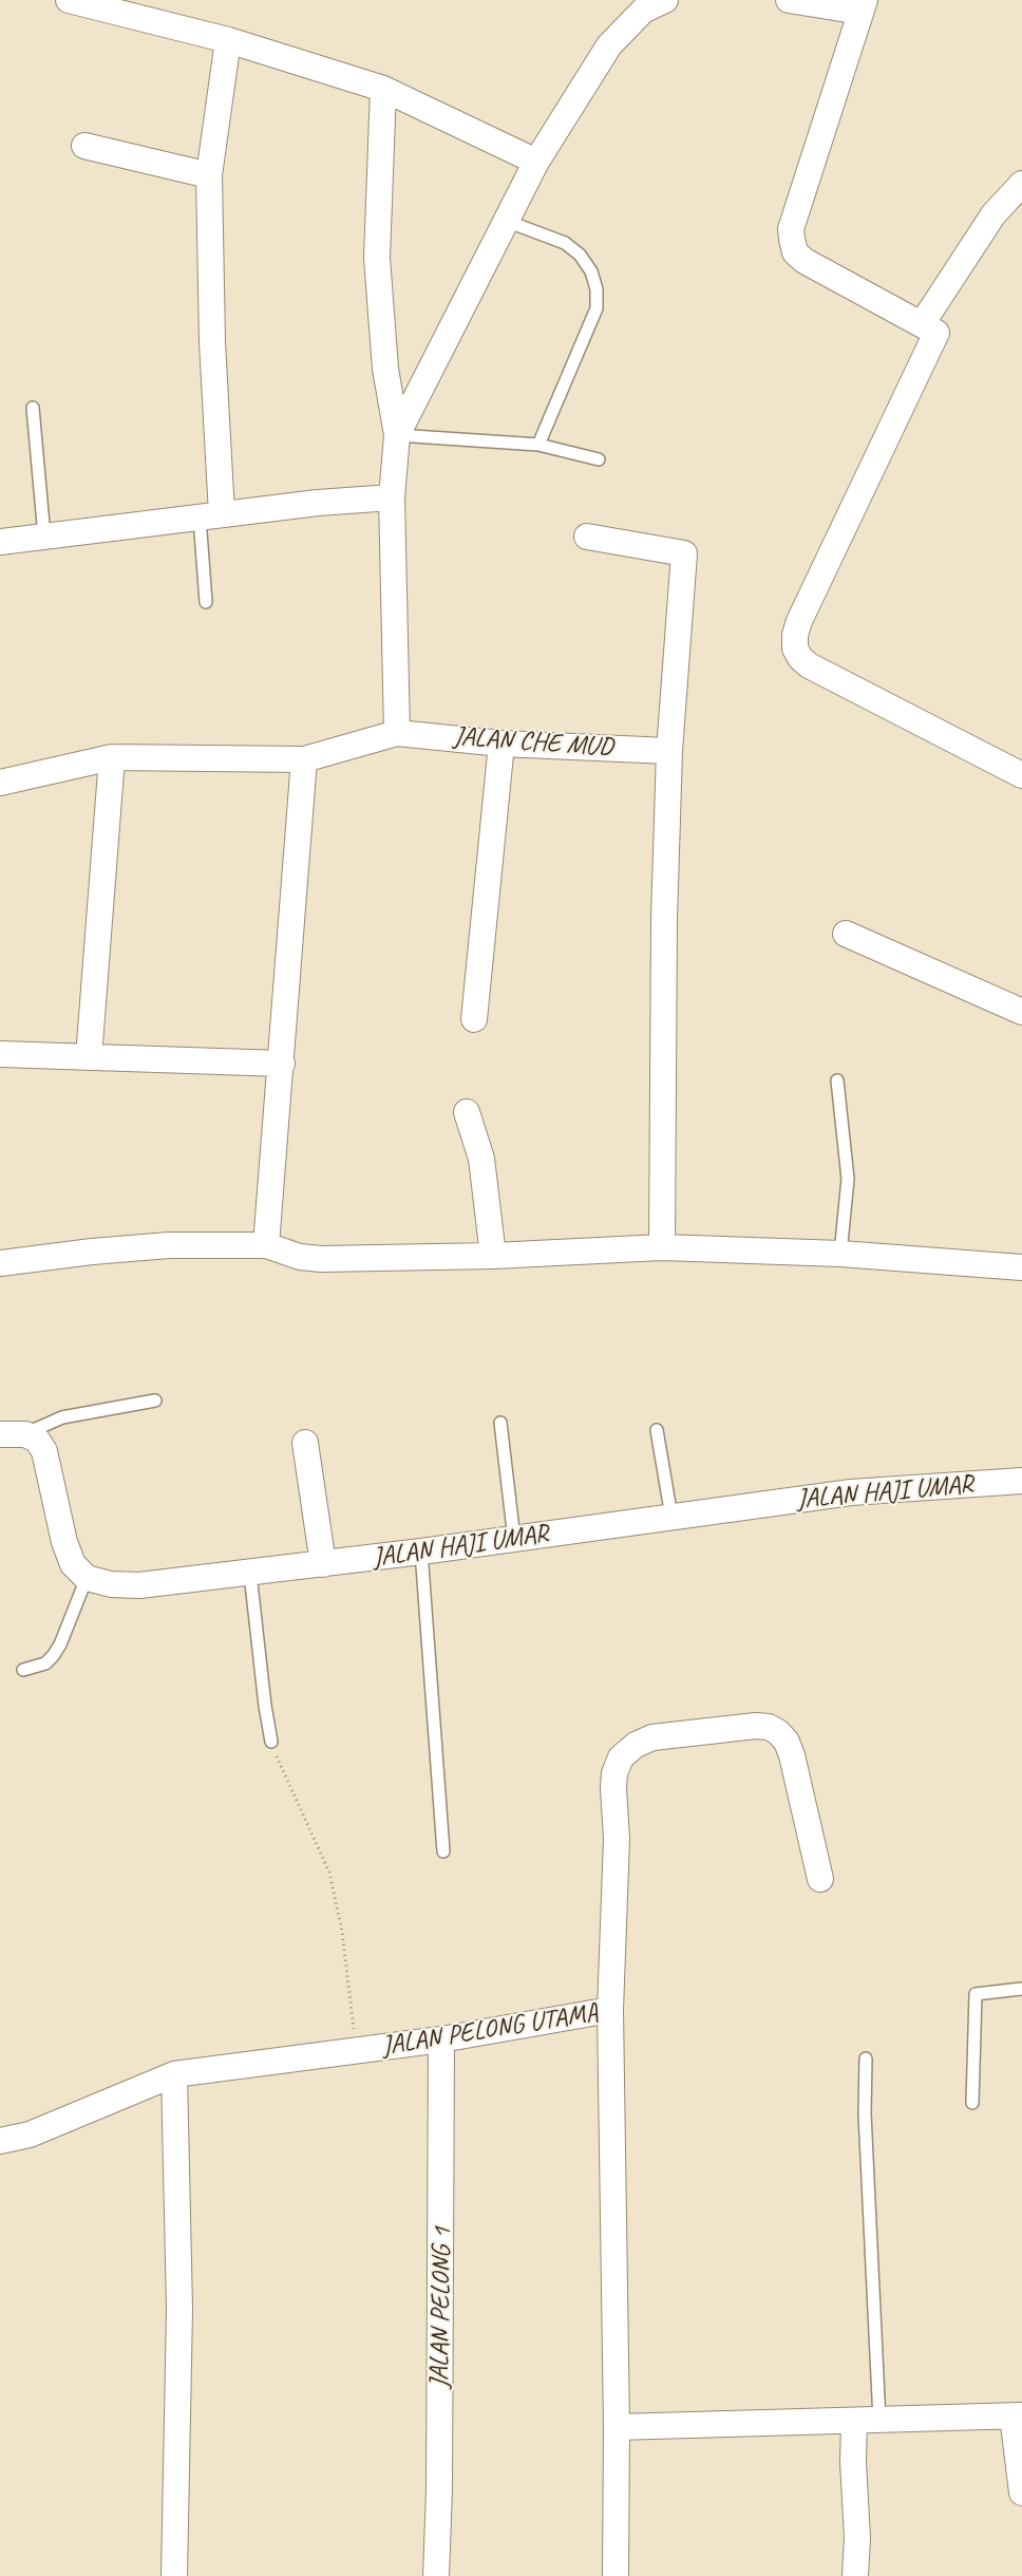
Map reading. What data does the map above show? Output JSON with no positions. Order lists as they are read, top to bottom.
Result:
{
  "streets": {
    "street": [
      "JALAN CHE MUD",
      "JALAN HAJI UMAR",
      "JALAN PELONG UTAMA",
      "JALAN PELONG 1"
    ]
  },
  "crossings": [
    ["JALAN PELONG UTAMA", "JALAN PELONG 1"]
  ]
}
